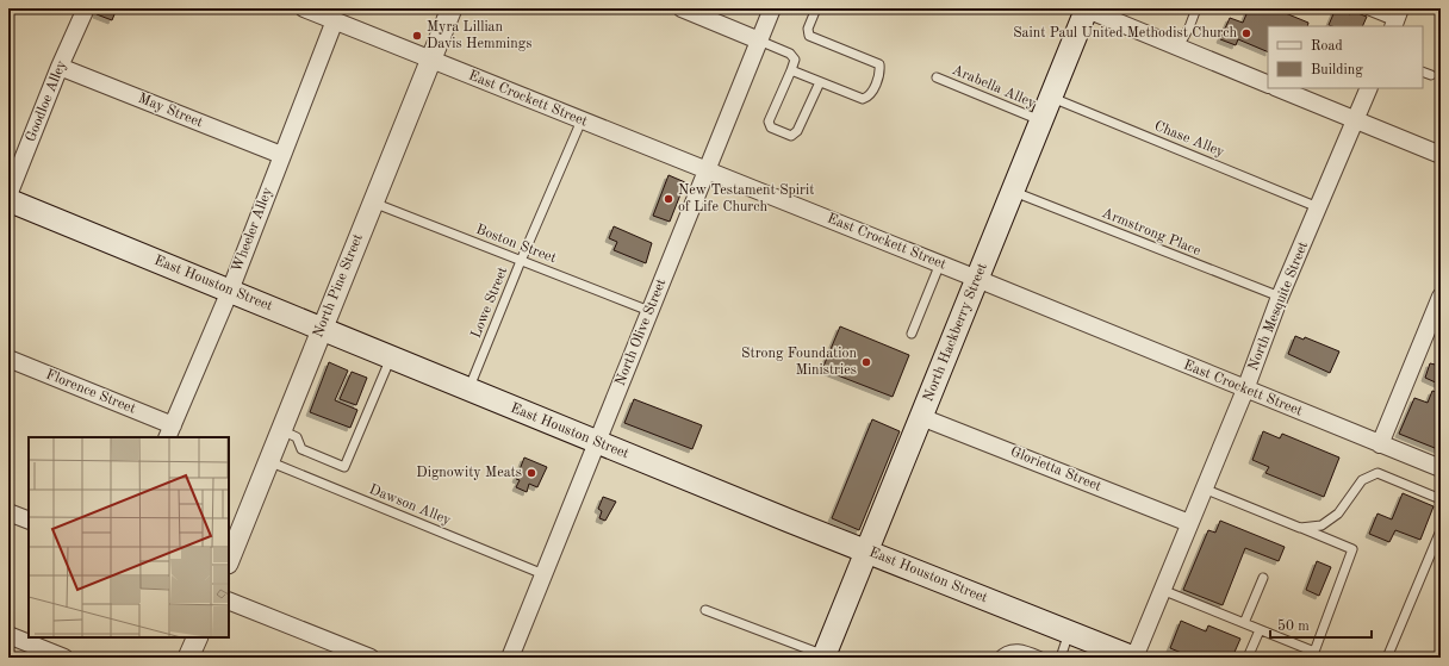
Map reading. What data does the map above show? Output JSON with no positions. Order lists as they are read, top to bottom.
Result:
{
  "streets": {
    "main road": ["East Houston Street", "North Hackberry Street"],
    "street": [
      "East Crockett Street",
      "Goodloe Alley",
      "May Street",
      "Wheeler Alley",
      "North Pine Street",
      "North Mesquite Street",
      "North Olive Street",
      "Florence Street",
      "Glorietta Street"
    ],
    "lane": [
      "Arabella Alley",
      "Chase Alley",
      "Armstrong Place",
      "Boston Street",
      "Lowe Street",
      "Dawson Alley"
    ]
  },
  "crossings": [
    ["Arabella Alley", "North Hackberry Street"],
    ["East Crockett Street", "Wheeler Alley"],
    ["East Crockett Street", "North Pine Street"],
    ["East Crockett Street", "Lowe Street"],
    ["East Crockett Street", "North Mesquite Street"],
    ["East Crockett Street", "North Olive Street"],
    ["East Crockett Street", "North Hackberry Street"],
    ["Goodloe Alley", "May Street"],
    ["May Street", "Wheeler Alley"],
    ["Chase Alley", "North Mesquite Street"],
    ["Chase Alley", "North Hackberry Street"],
    ["Wheeler Alley", "East Houston Street"],
    ["Wheeler Alley", "Florence Street"],
    ["Armstrong Place", "North Mesquite Street"],
    ["Armstrong Place", "North Hackberry Street"],
    ["Boston Street", "North Pine Street"],
    ["Boston Street", "Lowe Street"],
    ["Boston Street", "North Olive Street"],
    ["East Houston Street", "North Pine Street"],
    ["East Houston Street", "Lowe Street"],
    ["East Houston Street", "North Mesquite Street"],
    ["East Houston Street", "North Olive Street"],
    ["East Houston Street", "North Hackberry Street"],
    ["North Pine Street", "Dawson Alley"],
    ["North Mesquite Street", "Glorietta Street"],
    ["North Olive Street", "Dawson Alley"],
    ["North Hackberry Street", "Glorietta Street"]
  ],
  "places": [
    "Saint Paul United Methodist Church",
    "Myra Lillian Davis Hemmings",
    "New Testament Spirit of Life Church",
    "Strong Foundation Ministries",
    "Dignowity Meats"
  ],
  "legend": ["Road", "Building"],
  "scale_bar": "50 m"
}
